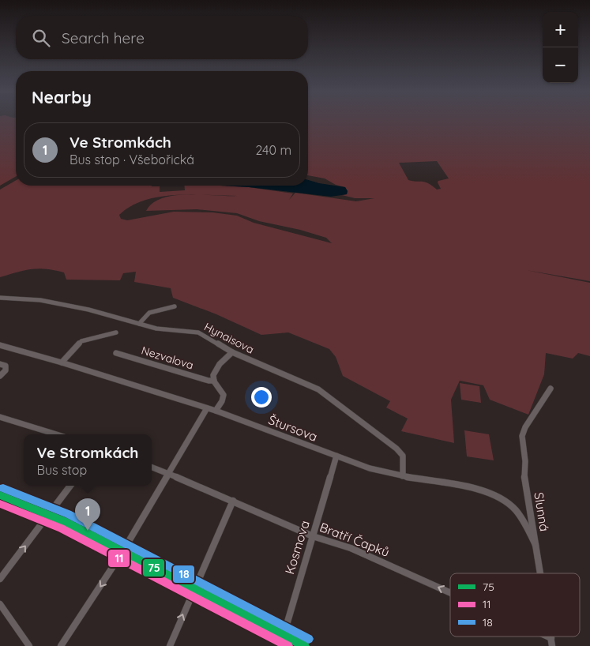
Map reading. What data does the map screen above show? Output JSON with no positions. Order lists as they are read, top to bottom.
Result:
{
  "streets": {
    "street": [
      "Hynaisova",
      "Nezvalova",
      "Štursova",
      "Slunná",
      "Bratří Čapků",
      "Kosmova"
    ]
  },
  "crossings": [
    ["Hynaisova", "Štursova"],
    ["Štursova", "Slunná"],
    ["Štursova", "Kosmova"],
    ["Bratří Čapků", "Kosmova"]
  ],
  "one_way": ["Bratří Čapků"],
  "lines": ["transit line 18", "transit line 75", "transit line 11"],
  "legend": ["75", "11", "18"],
  "page": {
    "map_buttons": ["+", "−"],
    "search": "Search here",
    "heading": "Nearby",
    "list": [
      {
        "mark": "1",
        "name": "Ve Stromkách",
        "note": "Bus stop · Všebořická",
        "value": "240 m"
      }
    ],
    "popup": ["Ve Stromkách", "Bus stop"],
    "pins": "1"
  }
}
